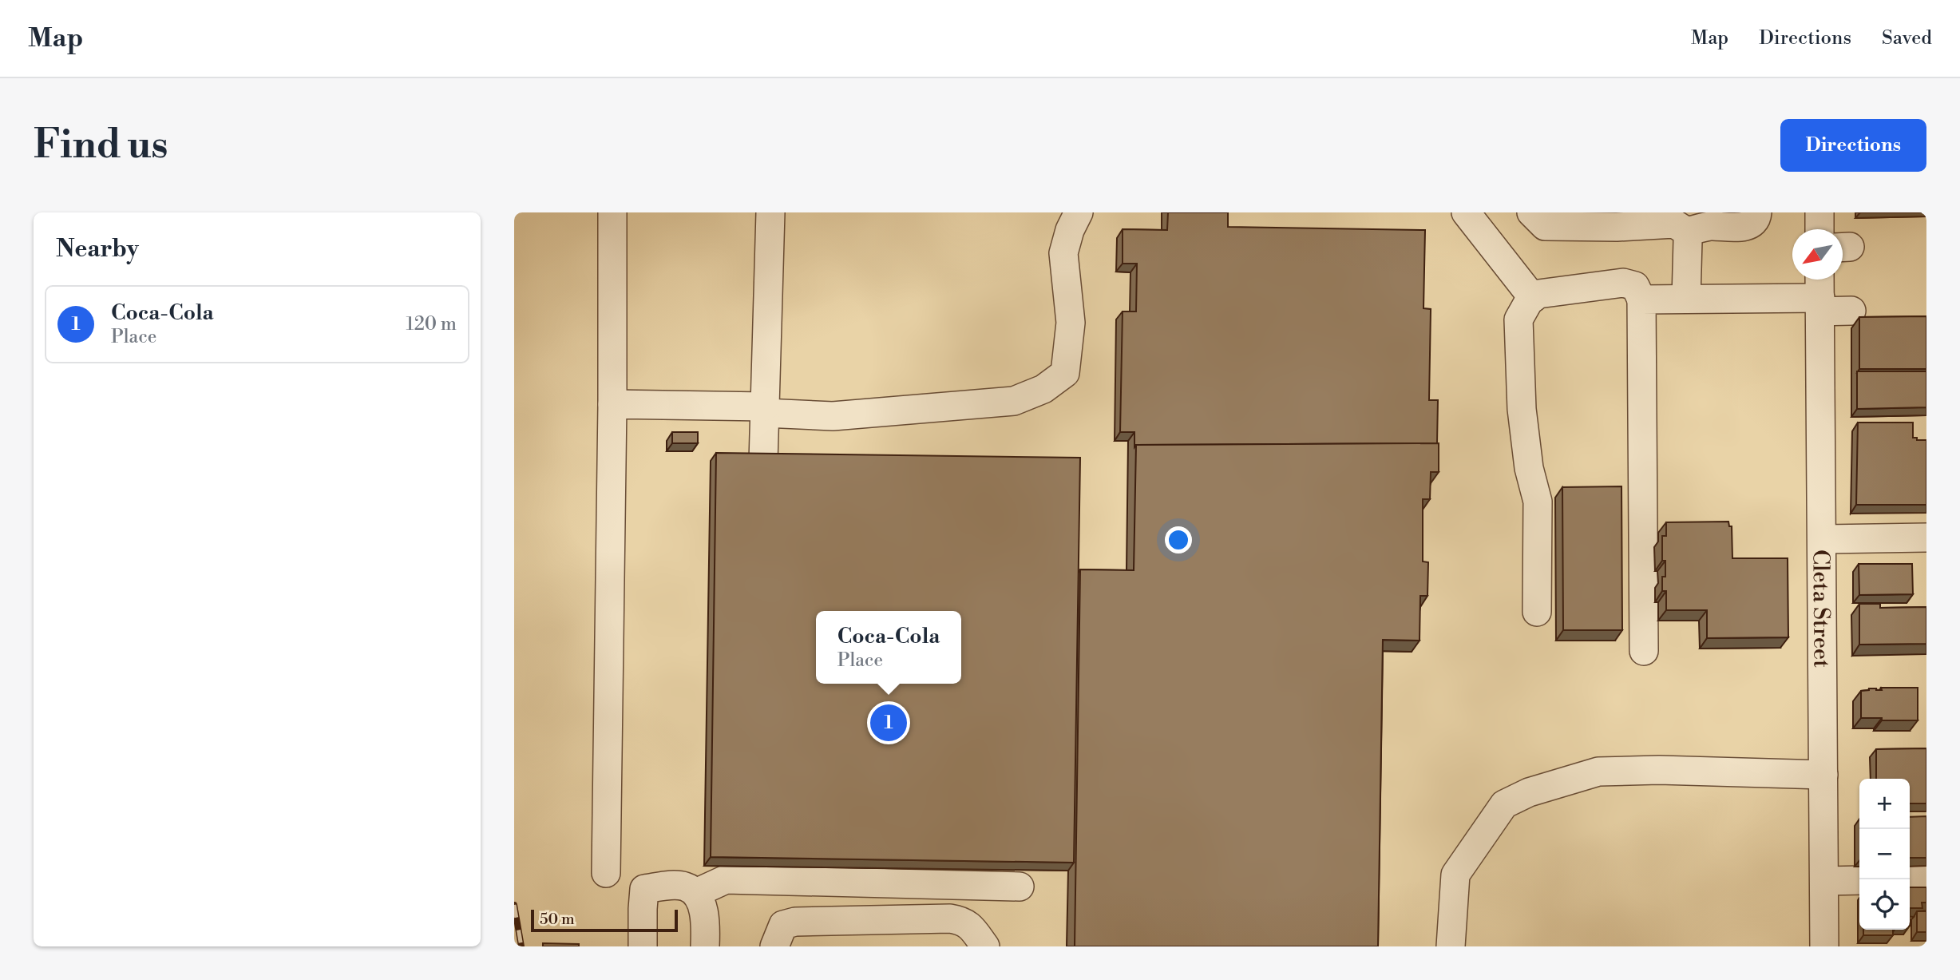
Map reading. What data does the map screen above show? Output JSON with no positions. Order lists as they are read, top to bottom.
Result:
{
  "streets": {
    "street": ["Cleta Street"]
  },
  "scale_bar": "50 m",
  "north": "bottom left",
  "page": {
    "header": "Map",
    "nav": ["Map", "Directions", "Saved"],
    "buttons": "Directions",
    "title": "Find us",
    "heading": "Nearby",
    "list": [
      {
        "mark": "1",
        "name": "Coca-Cola",
        "note": "Place",
        "value": "120 m"
      }
    ],
    "popup": ["Coca-Cola", "Place"],
    "pins": "1",
    "map_buttons": ["+", "−"],
    "scale": "50 m"
  }
}
